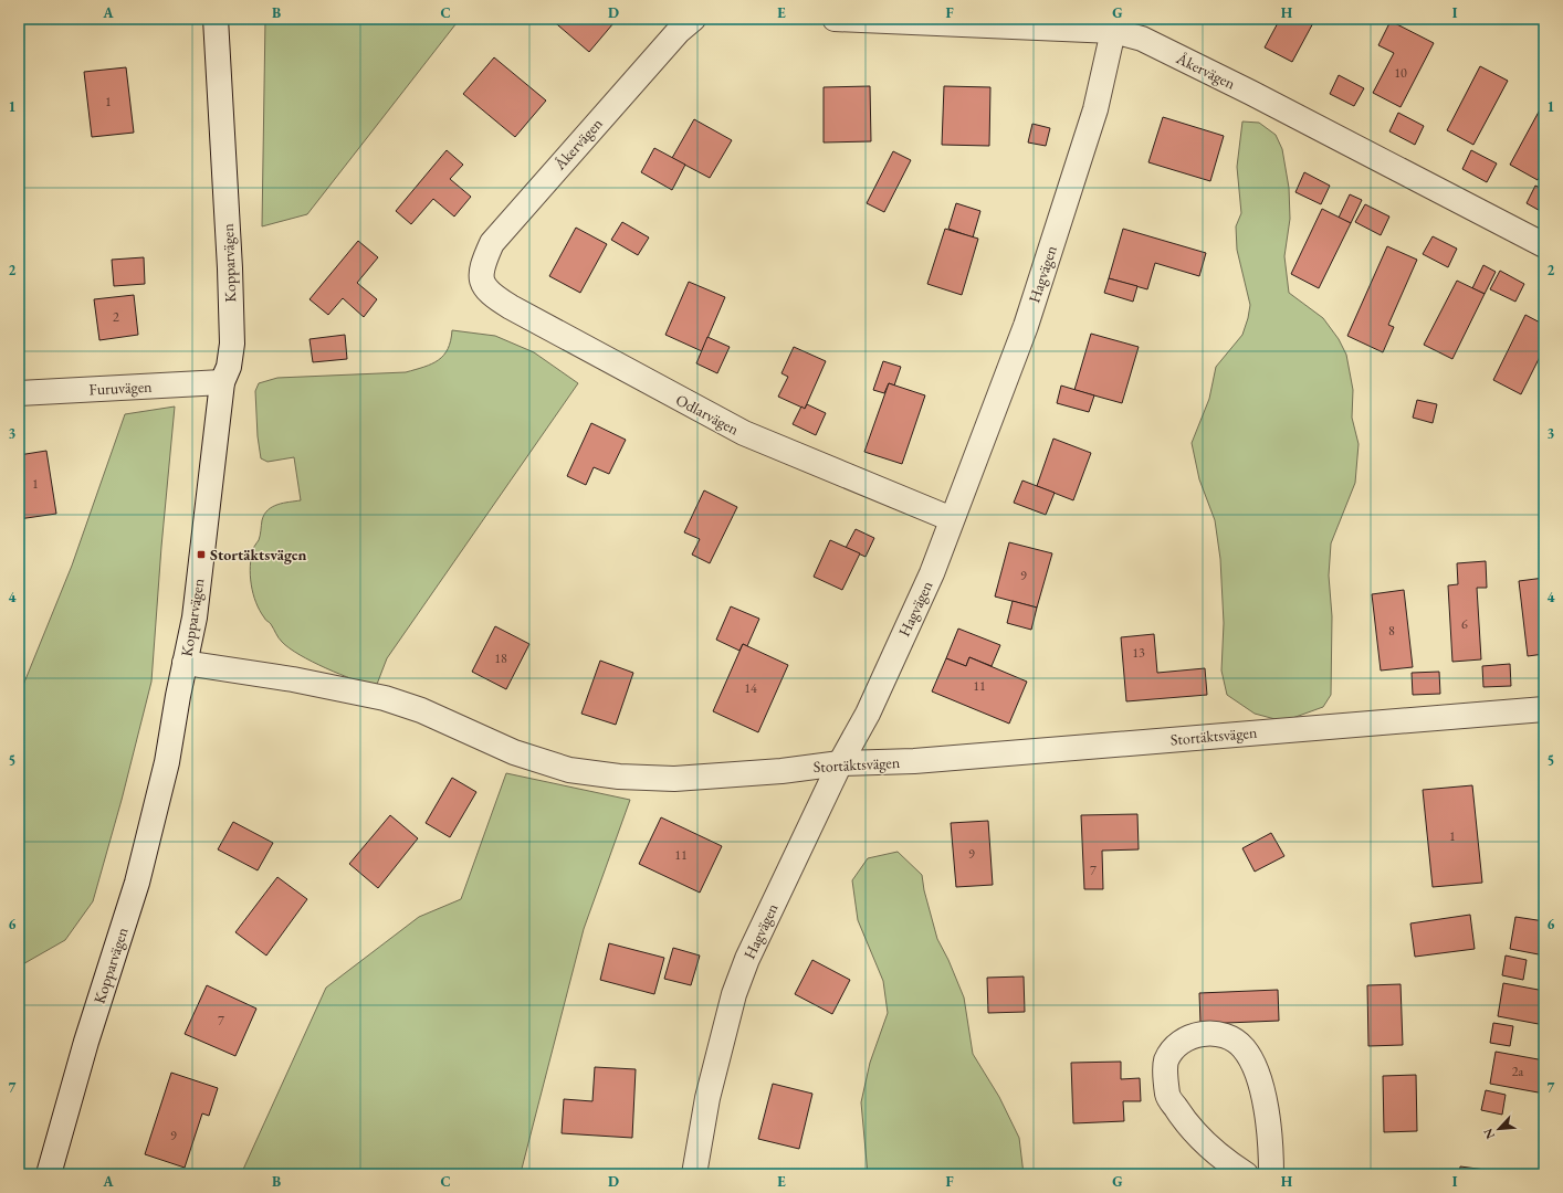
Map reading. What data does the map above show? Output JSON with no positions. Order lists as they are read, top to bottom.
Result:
{
  "streets": {
    "street": [
      "Åkervägen",
      "Kopparvägen",
      "Hagvägen",
      "Furuvägen",
      "Odlarvägen",
      "Stortäktsvägen"
    ]
  },
  "crossings": [
    ["Åkervägen", "Hagvägen"],
    ["Åkervägen", "Odlarvägen"],
    ["Kopparvägen", "Furuvägen"],
    ["Kopparvägen", "Stortäktsvägen"],
    ["Hagvägen", "Odlarvägen"],
    ["Hagvägen", "Stortäktsvägen"]
  ],
  "places": {
    "transit": ["Stortäktsvägen"]
  },
  "house_numbers": [
    "10",
    "1",
    "2",
    "1",
    "9",
    "6",
    "8",
    "13",
    "18",
    "11",
    "14",
    "1",
    "9",
    "11",
    "7",
    "7",
    "2a",
    "9"
  ],
  "north": "bottom left",
  "grid": {
    "columns": [
      "A",
      "B",
      "C",
      "D",
      "E",
      "F",
      "G",
      "H",
      "I"
    ],
    "rows": [
      "1",
      "2",
      "3",
      "4",
      "5",
      "6",
      "7"
    ]
  }
}
